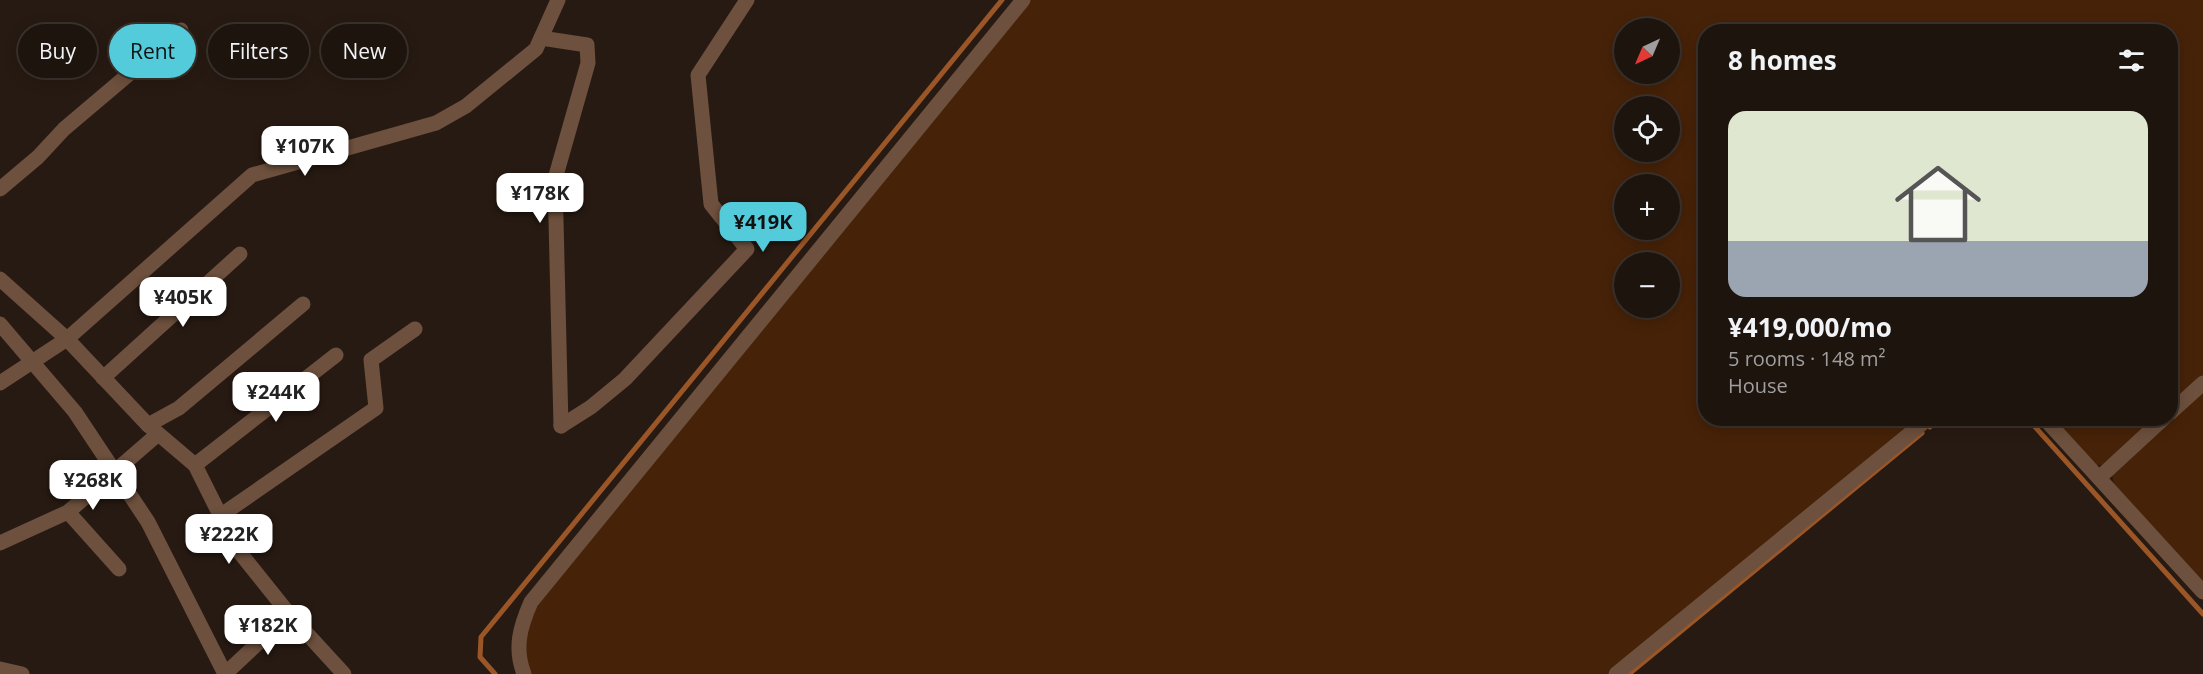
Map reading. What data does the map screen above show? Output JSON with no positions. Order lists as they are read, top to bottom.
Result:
{
  "north": "bottom left",
  "page": {
    "map_buttons": ["+", "−"],
    "chip": [
      "Buy",
      "Rent",
      "Filters",
      "New"
    ],
    "heading": "8 homes",
    "list": [
      {
        "name": "¥419,000/mo",
        "note": "5 rooms · 148 m² · House"
      }
    ],
    "price": [
      "¥107K",
      "¥178K",
      "¥419K",
      "¥405K",
      "¥244K",
      "¥268K",
      "¥222K",
      "¥182K"
    ]
  }
}
